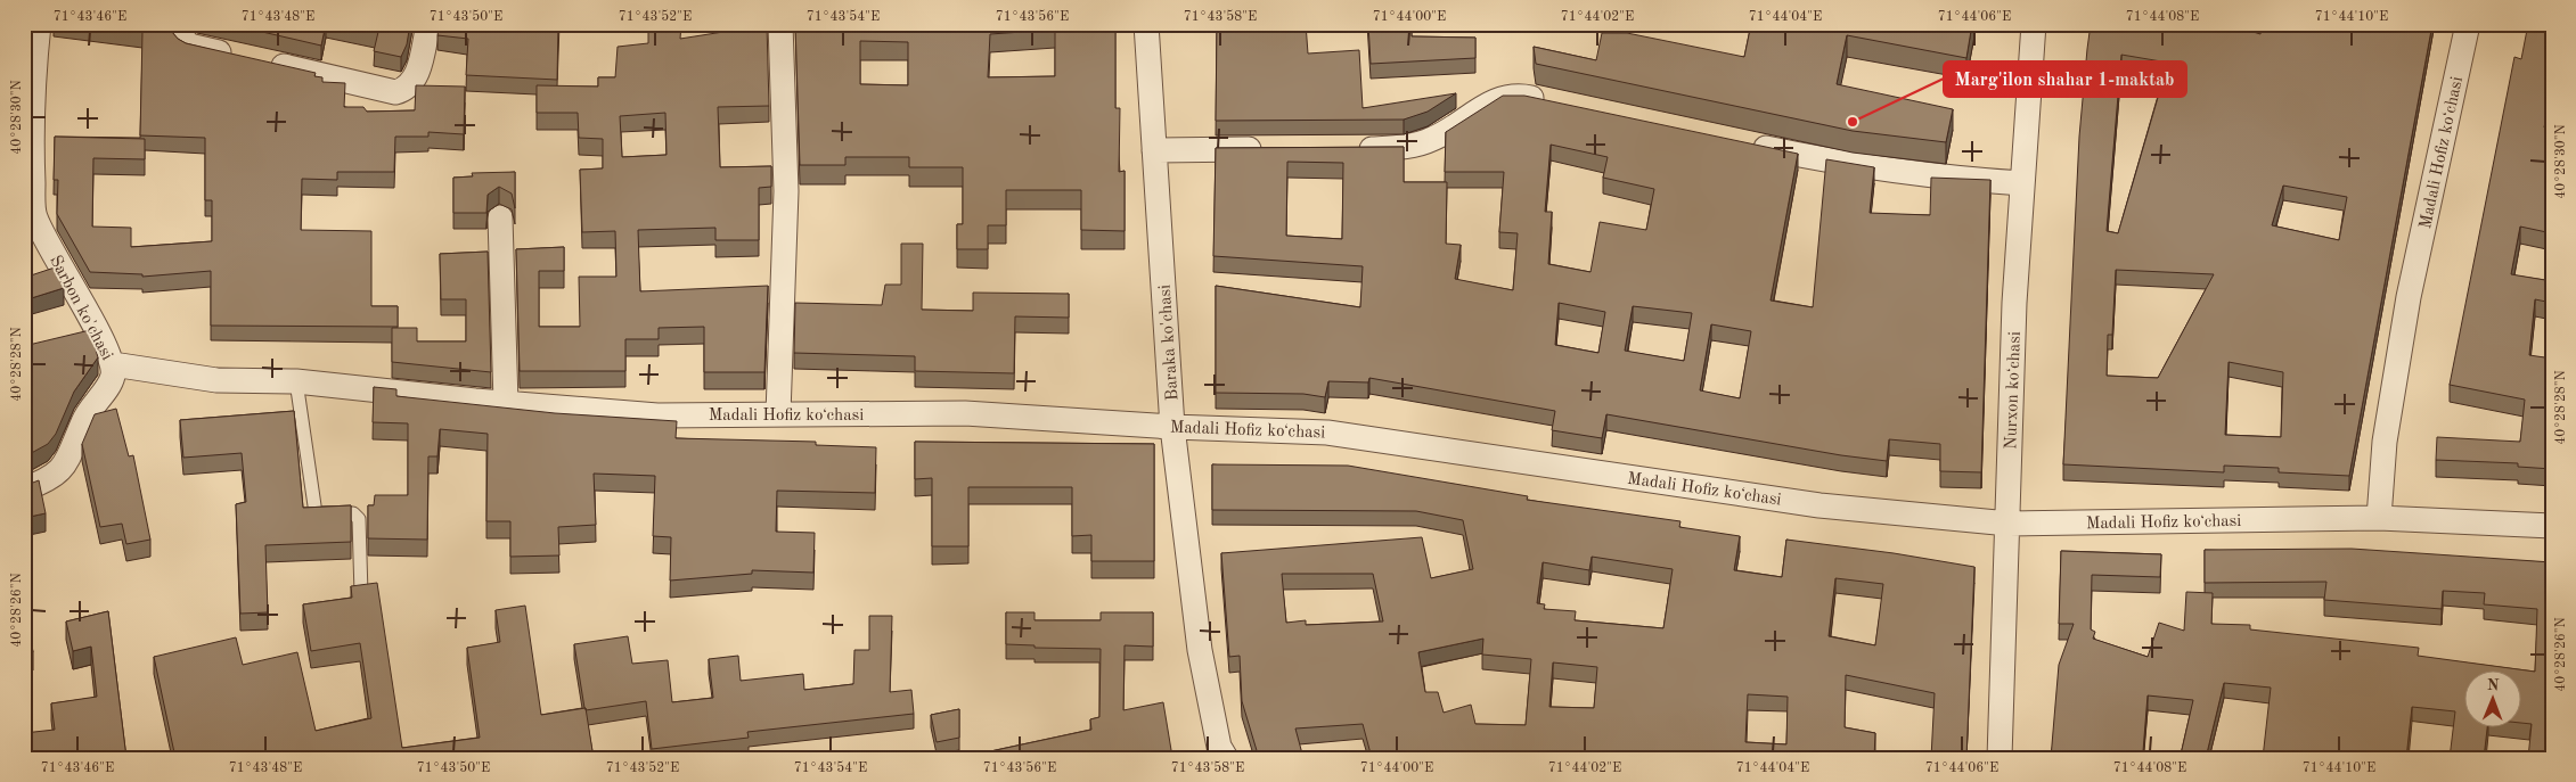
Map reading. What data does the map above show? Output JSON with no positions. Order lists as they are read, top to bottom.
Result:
{
  "streets": {
    "street": [
      "Madali Hofiz koʻchasi",
      "Sarbon ko'chasi",
      "Baraka ko'chasi",
      "Nurxon koʻchasi"
    ]
  },
  "crossings": [
    ["Madali Hofiz koʻchasi", "Sarbon ko'chasi"],
    ["Madali Hofiz koʻchasi", "Baraka ko'chasi"],
    ["Madali Hofiz koʻchasi", "Nurxon koʻchasi"]
  ],
  "places": ["Marg'ilon shahar 1-maktab"],
  "north": "top",
  "coordinates": [
    "71°43'46\"E",
    "71°43'48\"E",
    "71°43'50\"E",
    "71°43'52\"E",
    "71°43'54\"E",
    "71°43'56\"E",
    "71°43'58\"E",
    "71°44'00\"E",
    "71°44'02\"E",
    "71°44'04\"E",
    "71°44'06\"E",
    "71°44'08\"E",
    "71°44'10\"E",
    "40°28'30\"N",
    "40°28'28\"N",
    "40°28'26\"N"
  ]
}
